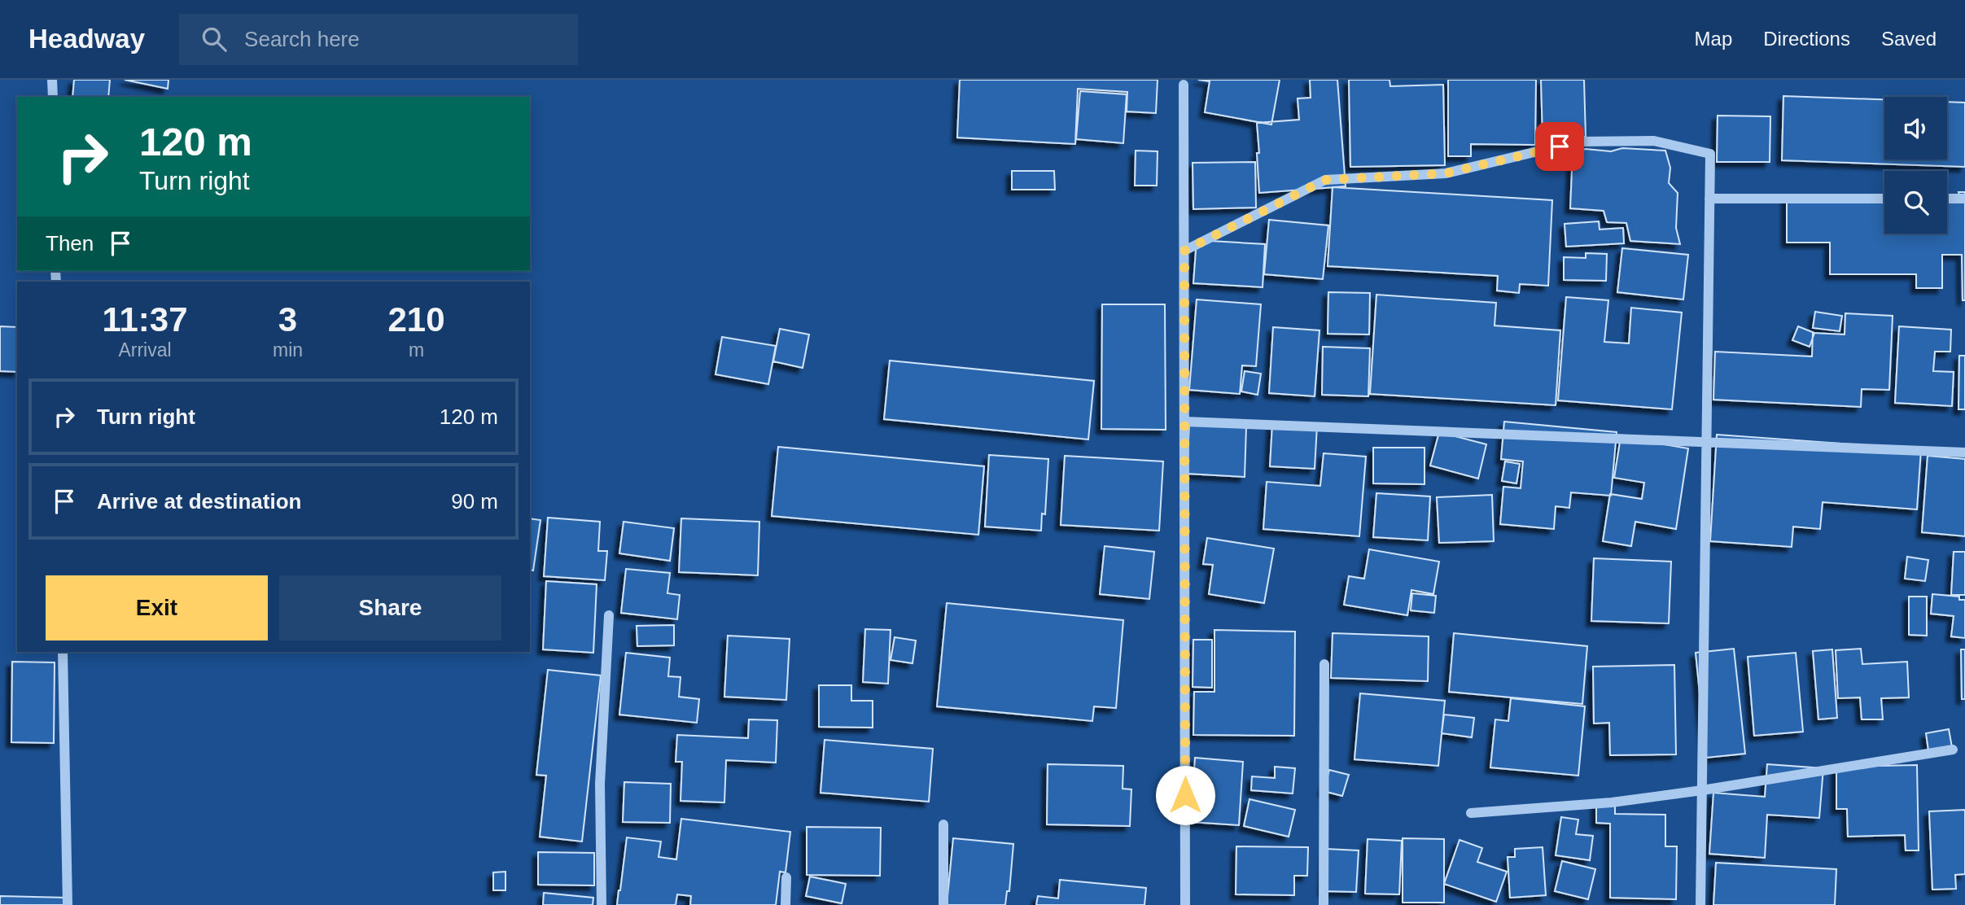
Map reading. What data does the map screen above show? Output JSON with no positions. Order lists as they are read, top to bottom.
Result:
{
  "page": {
    "header": "Headway",
    "search": "Search here",
    "nav": ["Map", "Directions", "Saved"],
    "turn": ["120 m", "Turn right"],
    "then": "Then",
    "eta": [
      "11:37",
      "Arrival",
      "3",
      "min",
      "210",
      "m"
    ],
    "list": [
      {
        "name": "Turn right",
        "value": "120 m"
      },
      {
        "name": "Arrive at destination",
        "value": "90 m"
      }
    ],
    "buttons": ["Exit", "Share"]
  }
}
